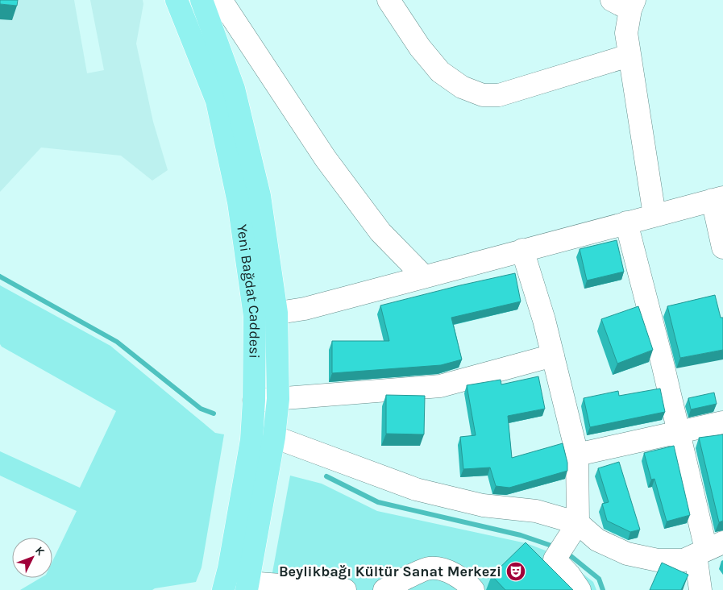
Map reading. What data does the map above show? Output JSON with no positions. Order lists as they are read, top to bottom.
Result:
{
  "streets": {
    "main road": ["Yeni Bağdat Caddesi"]
  },
  "places": {
    "theatre": ["Beylikbağı Kültür Sanat Merkezi"]
  },
  "north": "top right"
}
